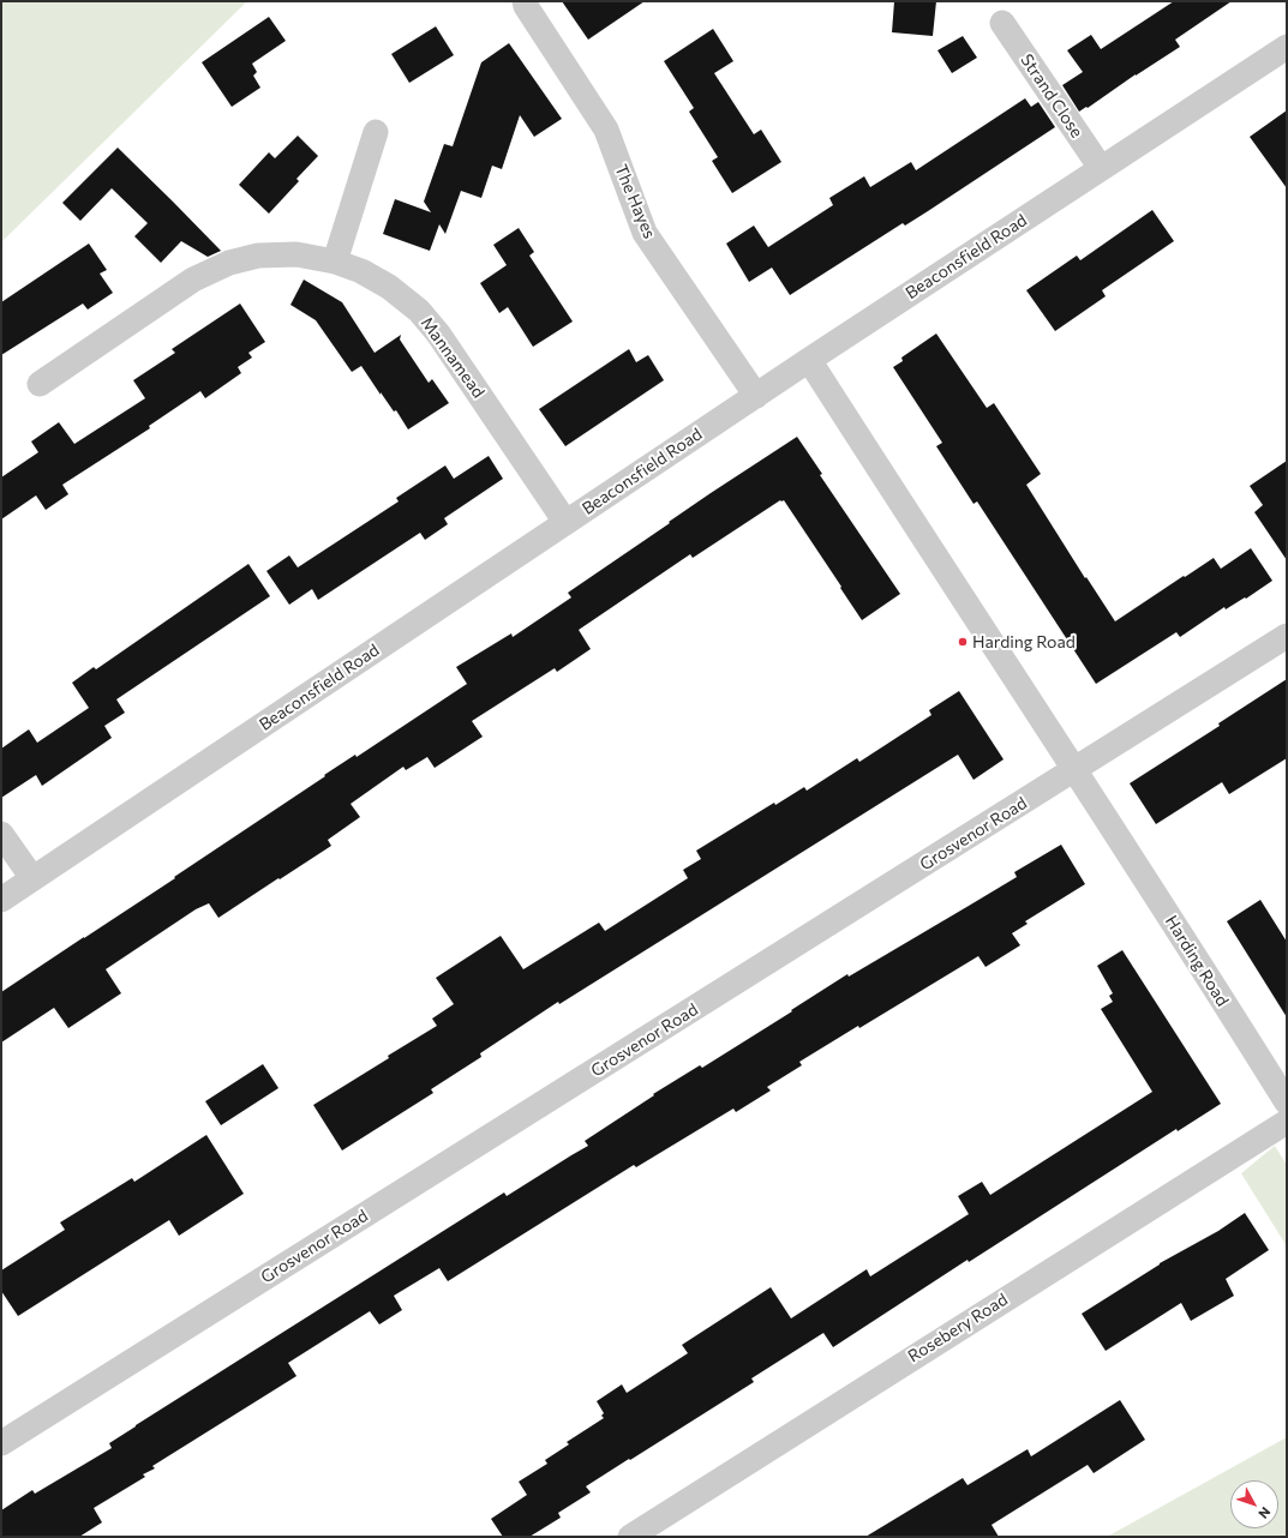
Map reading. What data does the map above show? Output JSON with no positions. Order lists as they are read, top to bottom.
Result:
{
  "streets": {
    "street": [
      "Strand Close",
      "The Hayes",
      "Beaconsfield Road",
      "Mannamead",
      "Grosvenor Road",
      "Harding Road",
      "Rosebery Road"
    ]
  },
  "crossings": [
    ["Strand Close", "Beaconsfield Road"],
    ["The Hayes", "Beaconsfield Road"],
    ["Beaconsfield Road", "Mannamead"],
    ["Beaconsfield Road", "Harding Road"],
    ["Grosvenor Road", "Harding Road"]
  ],
  "places": ["Harding Road"],
  "north": "bottom right"
}
